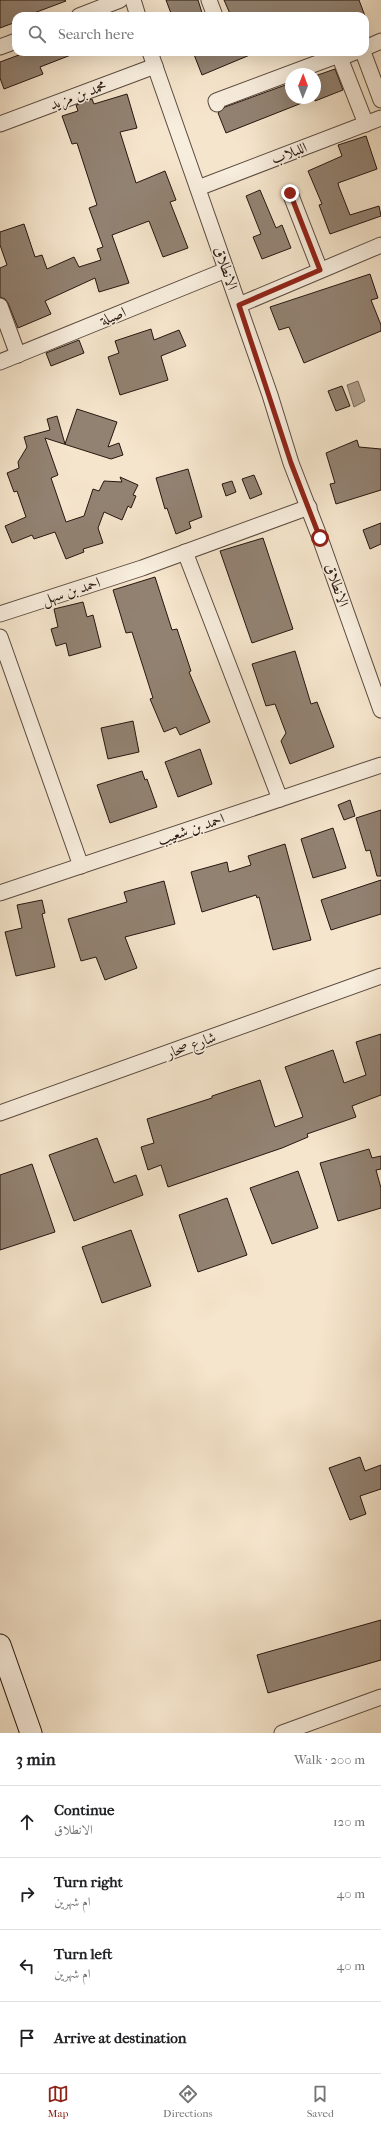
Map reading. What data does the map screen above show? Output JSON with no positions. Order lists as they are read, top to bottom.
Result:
{
  "streets": {
    "street": [
      "محمد بن مزيد",
      "اللبلاب",
      "الانطلاق",
      "اصيلة",
      "احمد بن سهل",
      "احمد بن شعيب",
      "شارع صحار"
    ]
  },
  "crossings": [
    ["محمد بن مزيد", "الانطلاق"],
    ["اللبلاب", "الانطلاق"],
    ["الانطلاق", "اصيلة"],
    ["الانطلاق", "احمد بن سهل"]
  ],
  "north": "top",
  "page": {
    "search": "Search here",
    "heading": ["3 min", "Walk · 200 m"],
    "list": [
      ["Continue", "الانطلاق", "120 m"],
      ["Turn right", "ام شهرين", "40 m"],
      ["Turn left", "ام شهرين", "40 m"],
      "Arrive at destination"
    ],
    "nav": ["Map", "Directions", "Saved"]
  }
}
